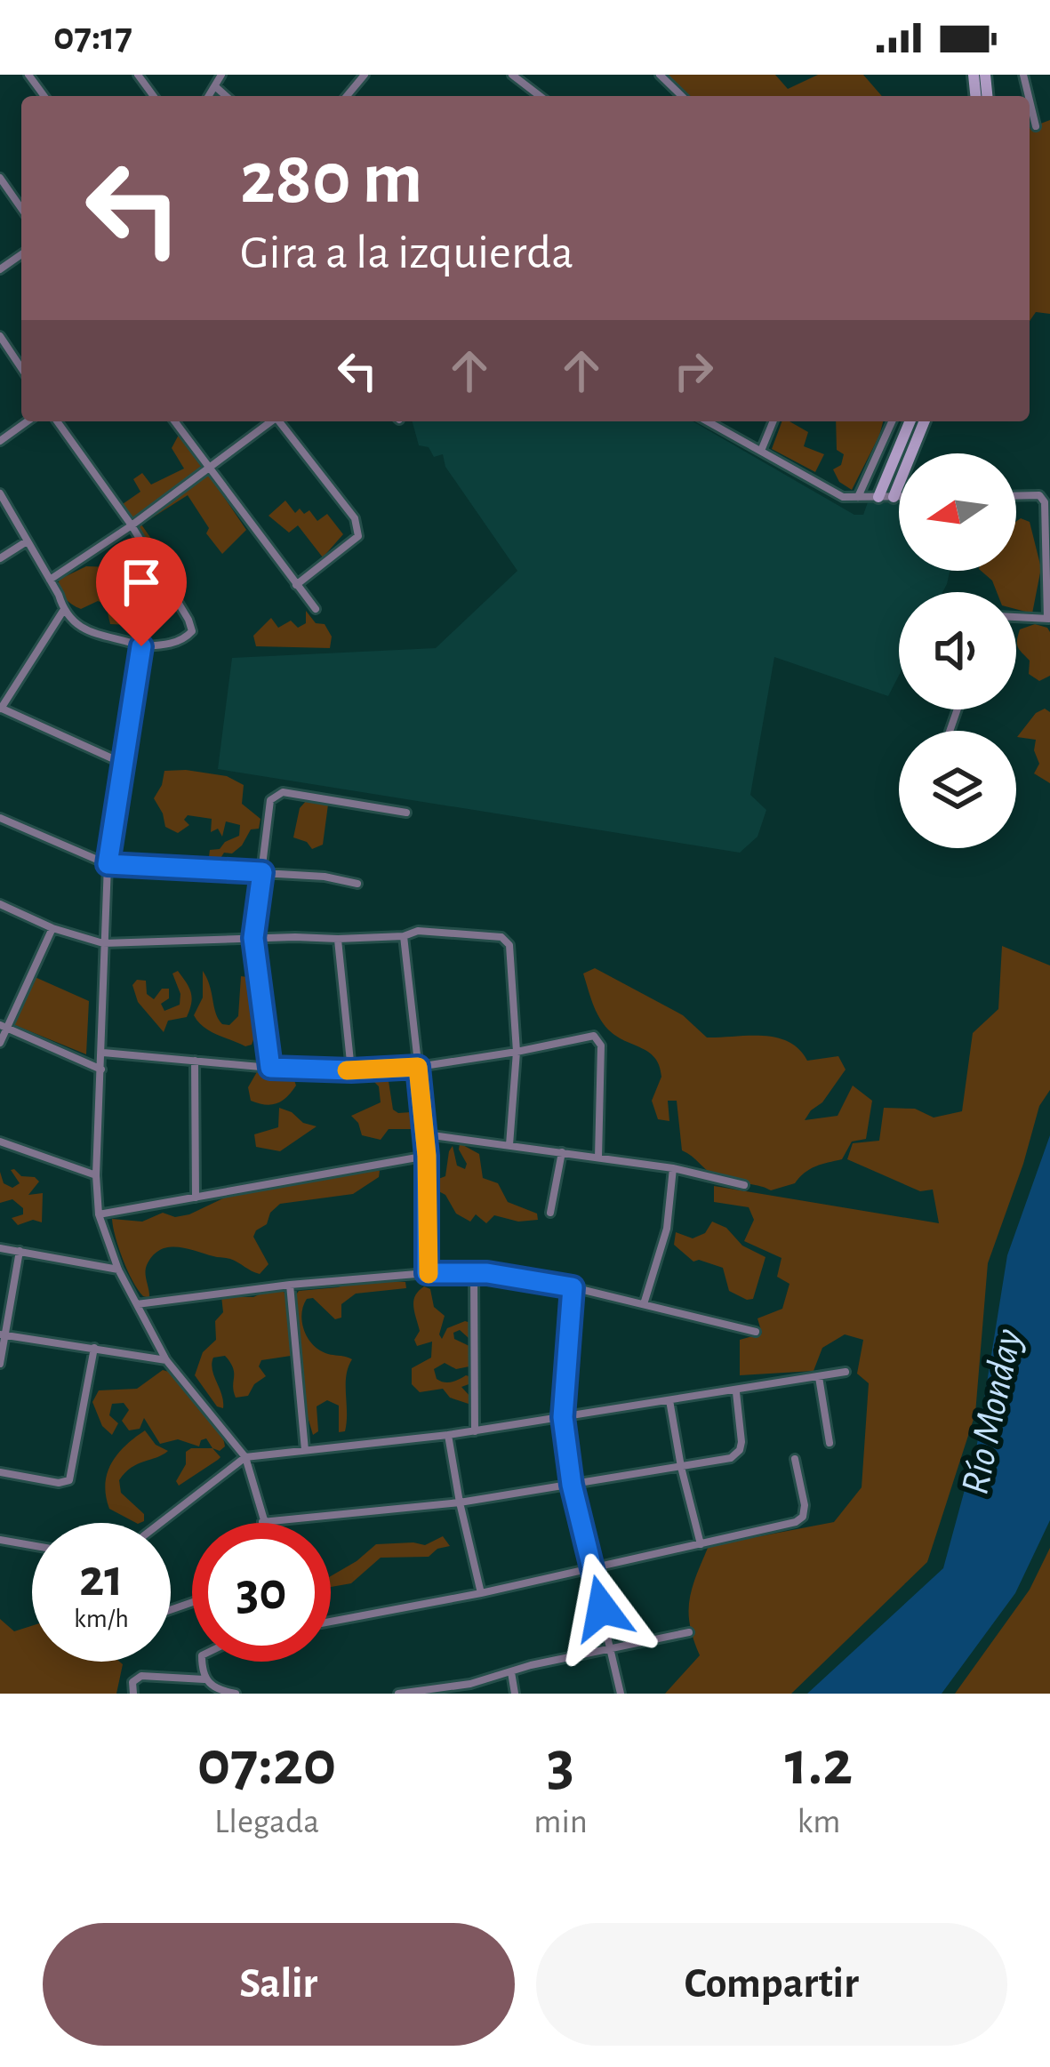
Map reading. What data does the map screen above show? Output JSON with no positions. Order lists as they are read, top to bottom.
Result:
{
  "water": ["Río Monday"],
  "north": "left",
  "page": {
    "status": "07:17",
    "turn": ["280 m", "Gira a la izquierda"],
    "speed": "21 km/h",
    "limit": "30",
    "eta": [
      "07:20",
      "Llegada",
      "3",
      "min",
      "1.2",
      "km"
    ],
    "buttons": ["Salir", "Compartir"]
  }
}
